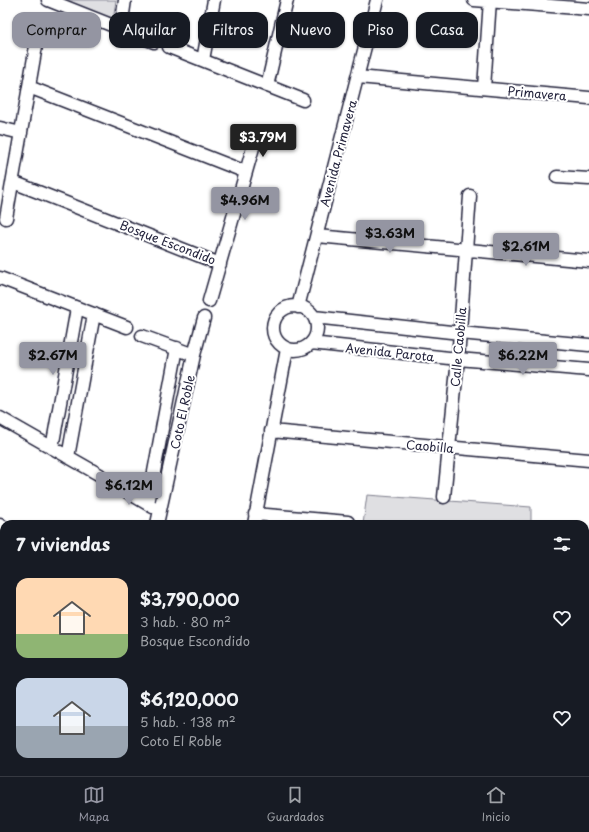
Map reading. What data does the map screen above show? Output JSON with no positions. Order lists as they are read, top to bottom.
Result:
{
  "streets": {
    "street": [
      "Primavera",
      "Avenida Primavera",
      "Bosque Escondido",
      "Calle Caobilla",
      "Avenida Parota",
      "Coto El Roble",
      "Caobilla"
    ]
  },
  "crossings": [
    ["Primavera", "Avenida Primavera"],
    ["Avenida Primavera", "Avenida Parota"],
    ["Calle Caobilla", "Avenida Parota"],
    ["Calle Caobilla", "Caobilla"]
  ],
  "page": {
    "chip": [
      "Comprar",
      "Alquilar",
      "Filtros",
      "Nuevo",
      "Piso",
      "Casa"
    ],
    "price": [
      "$3.79M",
      "$4.96M",
      "$3.63M",
      "$2.61M",
      "$2.67M",
      "$6.22M",
      "$6.12M"
    ],
    "heading": "7 viviendas",
    "list": [
      {
        "name": "$3,790,000",
        "note": "3 hab. · 80 m² · Bosque Escondido"
      },
      {
        "name": "$6,120,000",
        "note": "5 hab. · 138 m² · Coto El Roble"
      }
    ],
    "tabs": ["Mapa", "Guardados", "Inicio"]
  }
}
